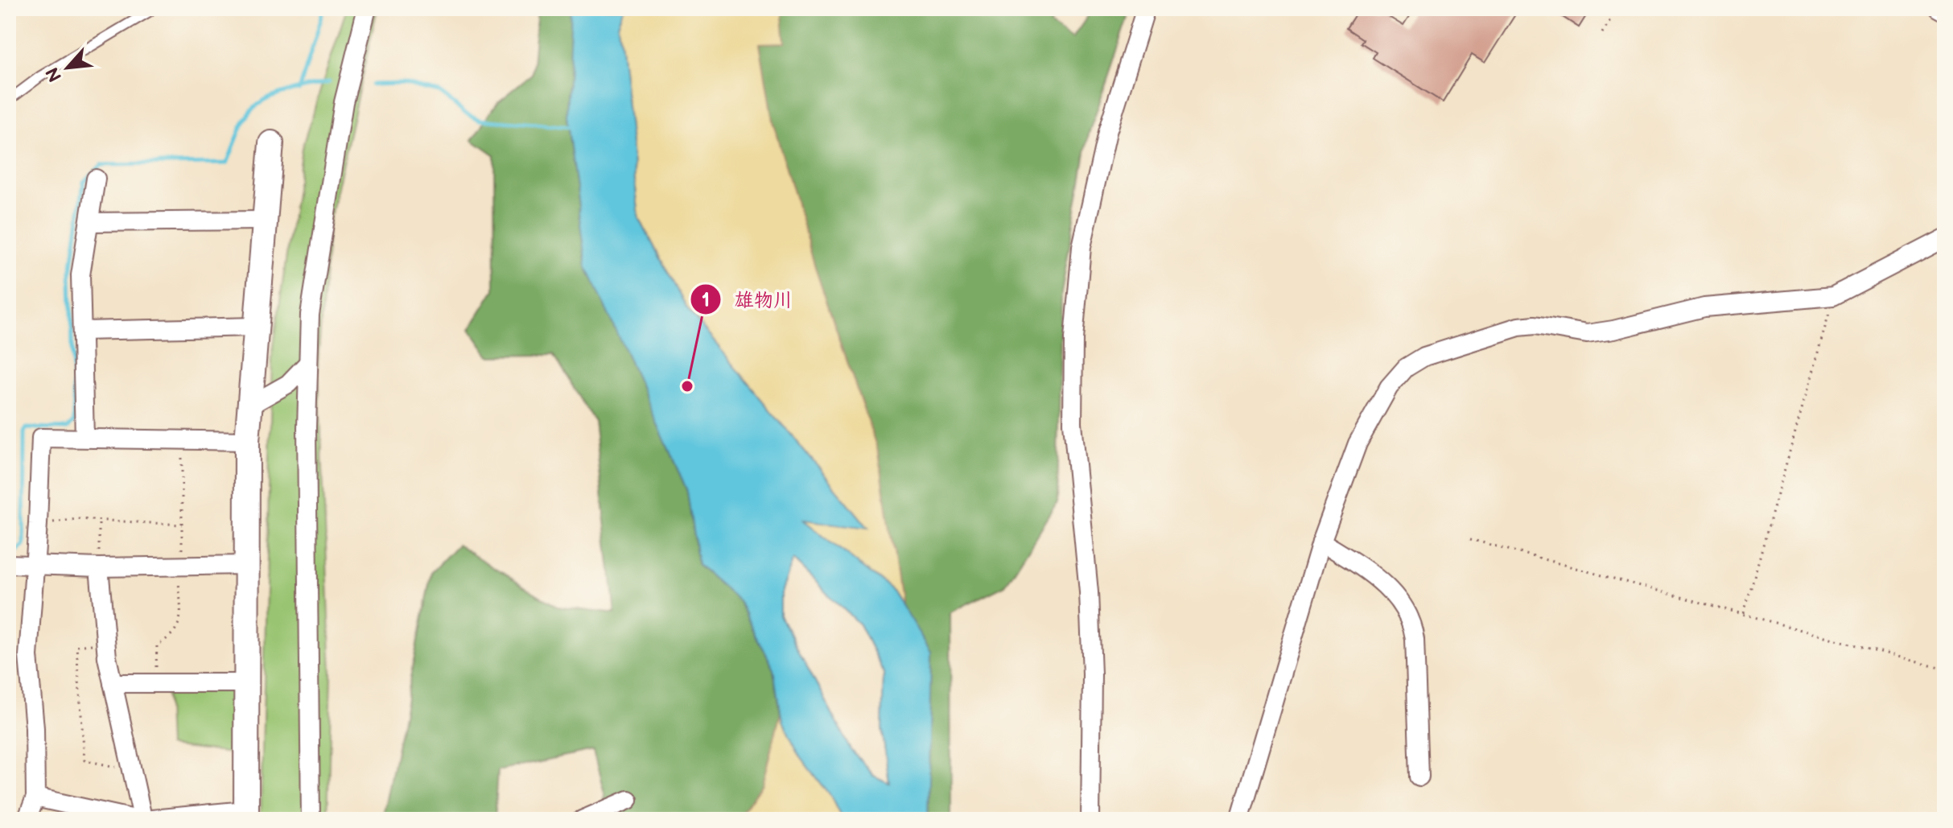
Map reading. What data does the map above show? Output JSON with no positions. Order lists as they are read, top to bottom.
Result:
{
  "places": ["雄物川"],
  "north": "bottom left"
}
